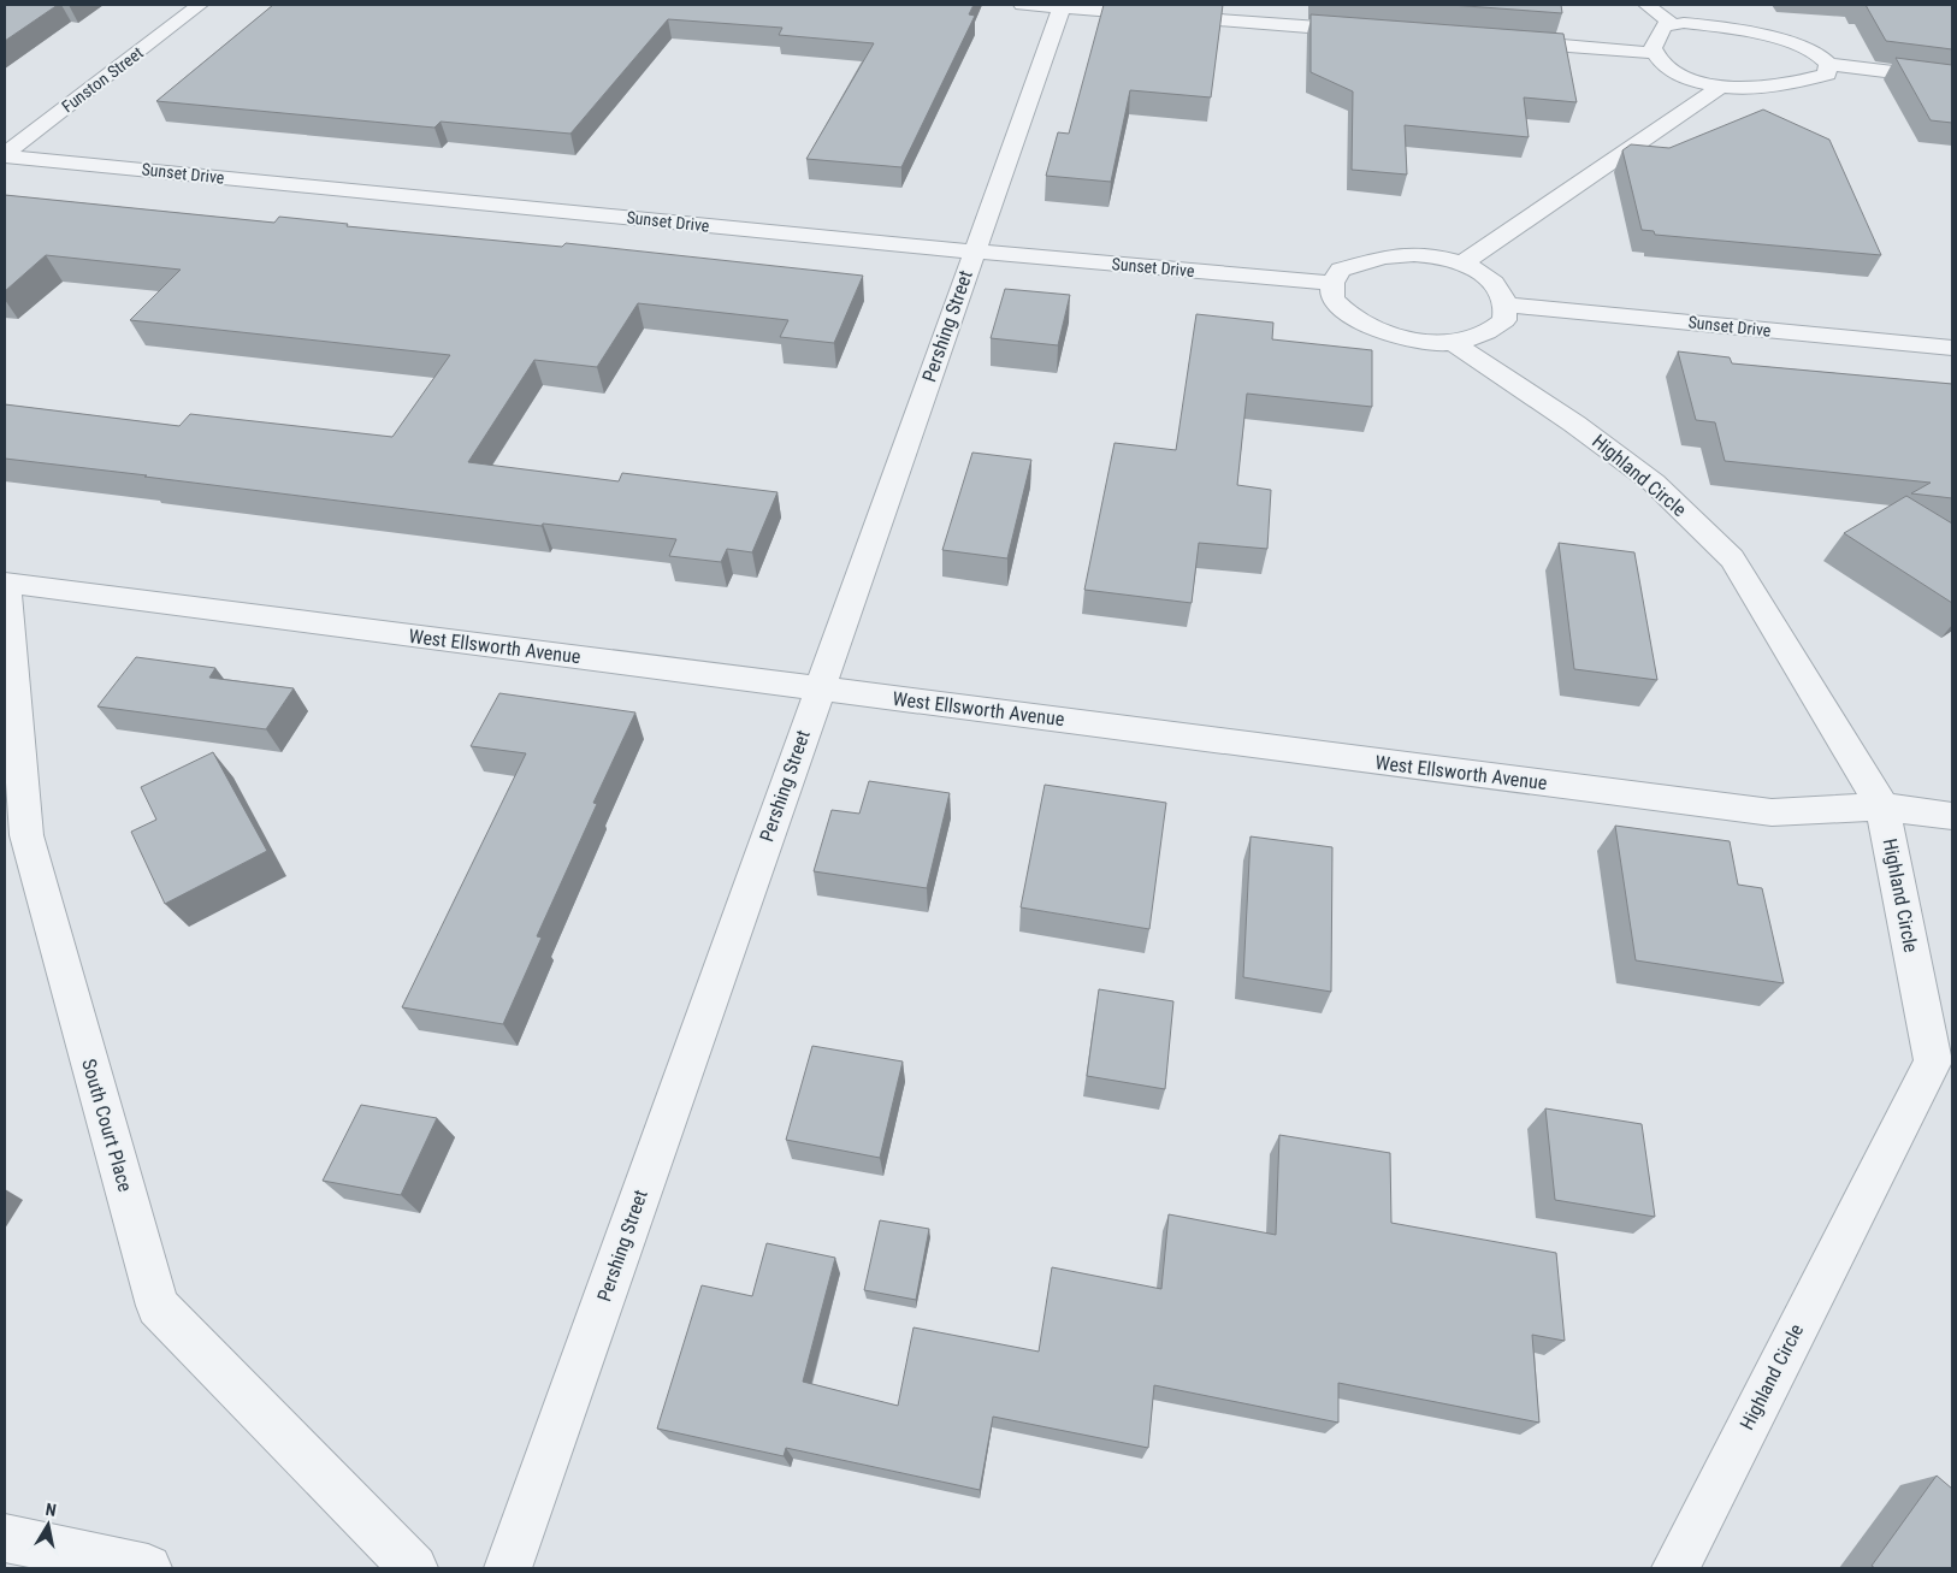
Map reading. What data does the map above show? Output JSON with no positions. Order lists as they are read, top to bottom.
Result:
{
  "streets": {
    "street": [
      "Funston Street",
      "Sunset Drive",
      "Pershing Street",
      "Highland Circle",
      "West Ellsworth Avenue",
      "South Court Place"
    ]
  },
  "crossings": [
    ["Funston Street", "Sunset Drive"],
    ["Sunset Drive", "Pershing Street"],
    ["Pershing Street", "West Ellsworth Avenue"],
    ["Highland Circle", "West Ellsworth Avenue"],
    ["West Ellsworth Avenue", "South Court Place"]
  ],
  "north": "top"
}
